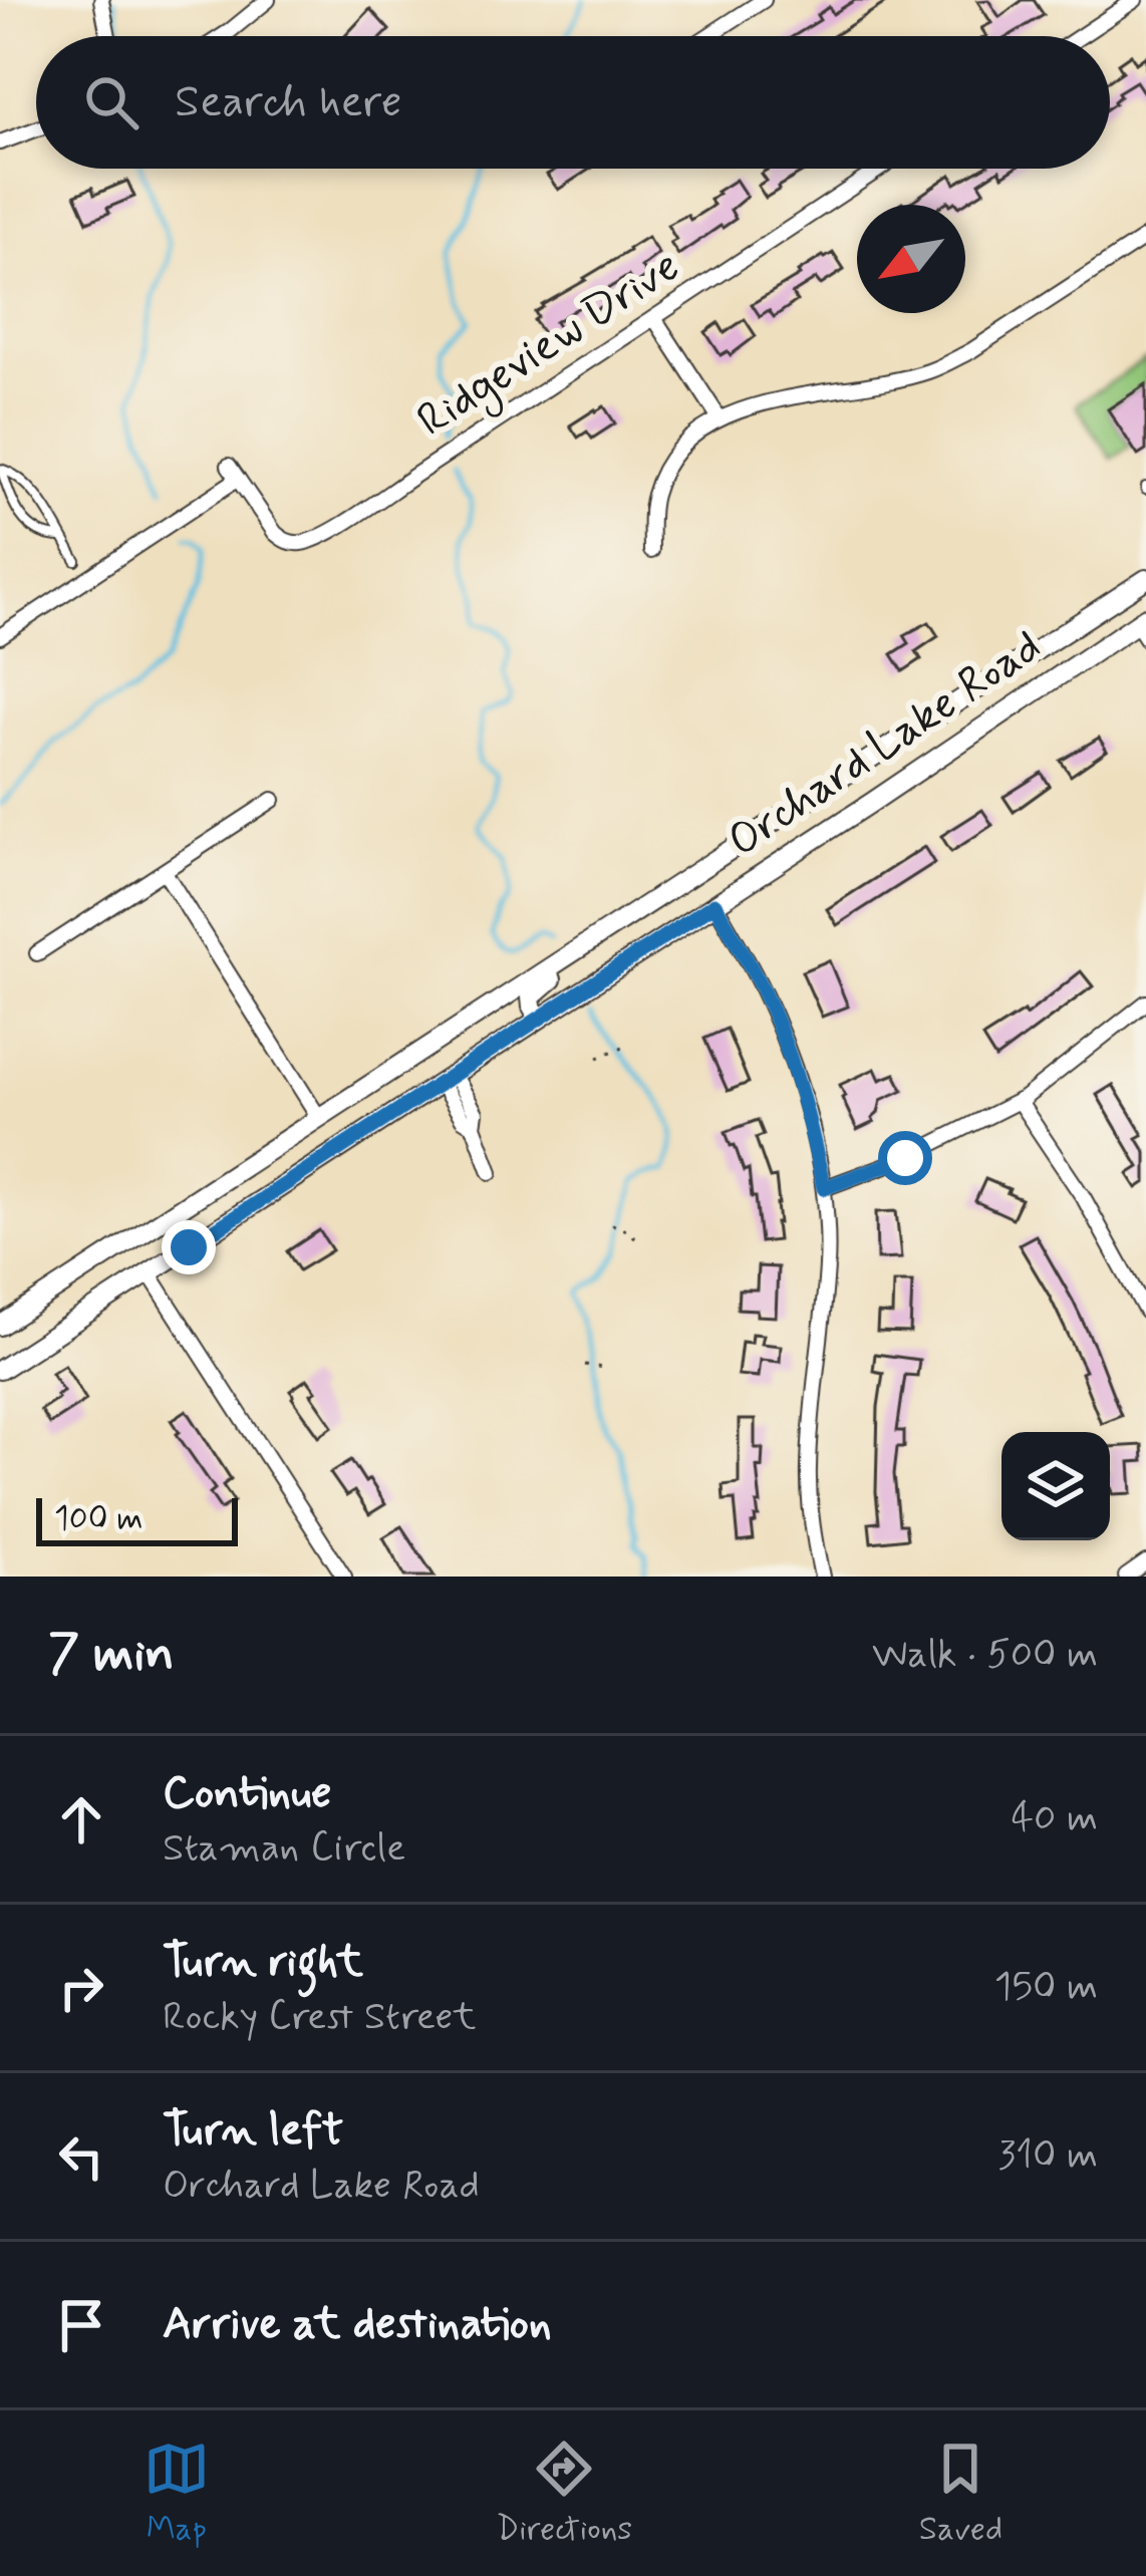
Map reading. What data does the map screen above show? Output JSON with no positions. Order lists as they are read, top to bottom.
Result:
{
  "streets": {
    "main road": ["Orchard Lake Road"],
    "street": ["Ridgeview Drive"]
  },
  "scale_bar": "100 m",
  "north": "bottom left",
  "page": {
    "search": "Search here",
    "scale": "100 m",
    "heading": ["7 min", "Walk · 500 m"],
    "list": [
      ["Continue", "Staman Circle", "40 m"],
      ["Turn right", "Rocky Crest Street", "150 m"],
      ["Turn left", "Orchard Lake Road", "310 m"],
      "Arrive at destination"
    ],
    "nav": ["Map", "Directions", "Saved"]
  }
}
